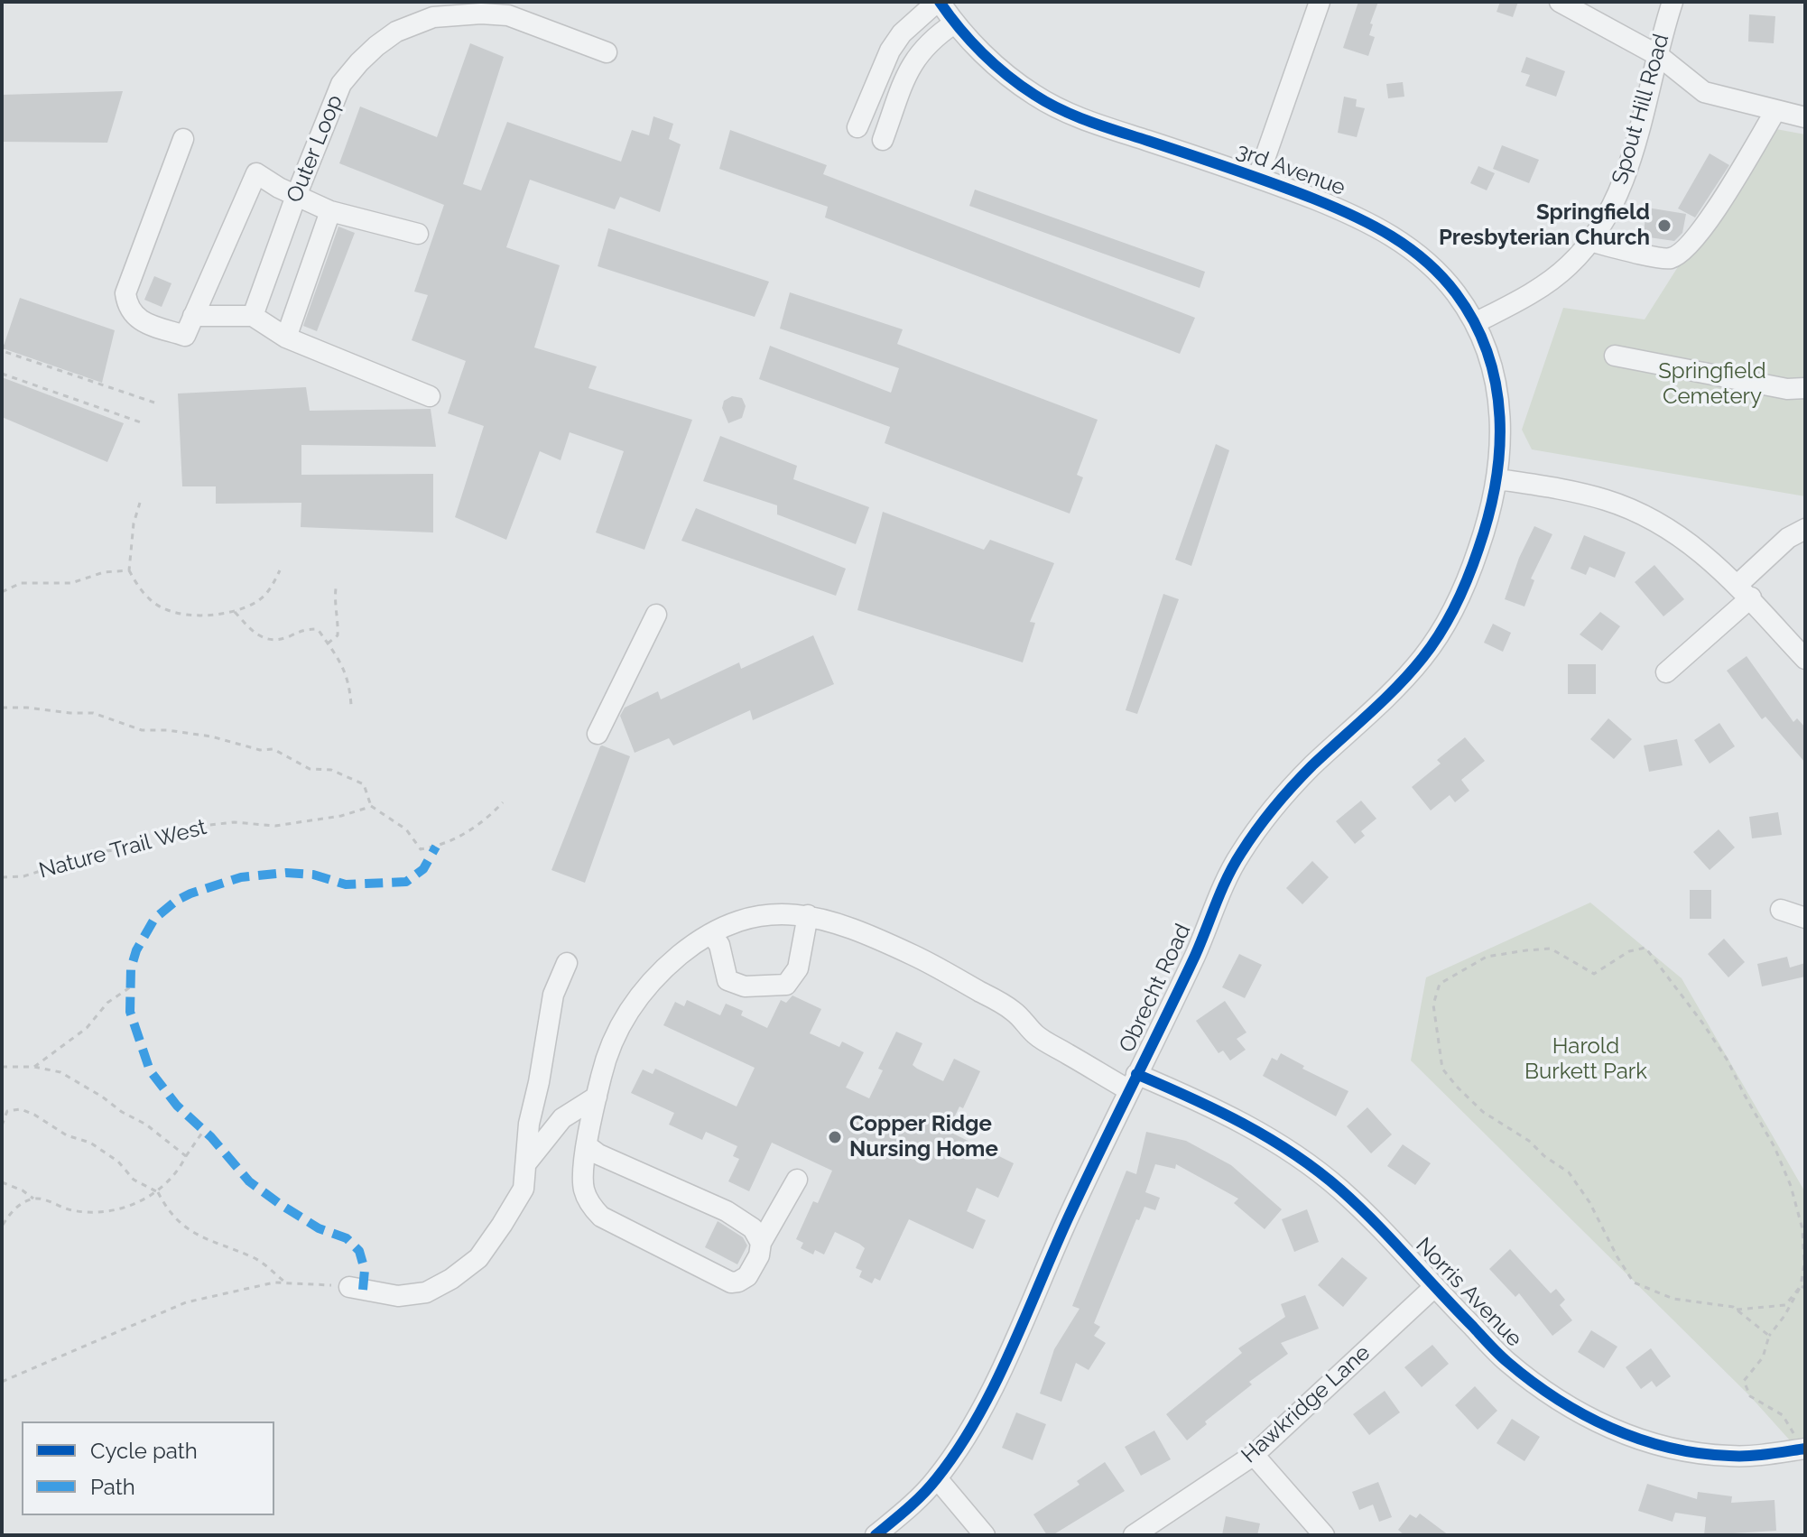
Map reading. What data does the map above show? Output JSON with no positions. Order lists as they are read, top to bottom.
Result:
{
  "streets": {
    "street": [
      "Spout Hill Road",
      "Outer Loop",
      "3rd Avenue",
      "Obrecht Road",
      "Norris Avenue",
      "Hawkridge Lane"
    ],
    "path": ["Nature Trail West"]
  },
  "crossings": [
    ["Spout Hill Road", "3rd Avenue"],
    ["3rd Avenue", "Obrecht Road"],
    ["Obrecht Road", "Norris Avenue"],
    ["Norris Avenue", "Hawkridge Lane"]
  ],
  "parks": ["Springfield Cemetery", "Harold Burkett Park"],
  "places": ["Springfield Presbyterian Church", "Copper Ridge Nursing Home"],
  "legend": ["Cycle path", "Path"]
}
